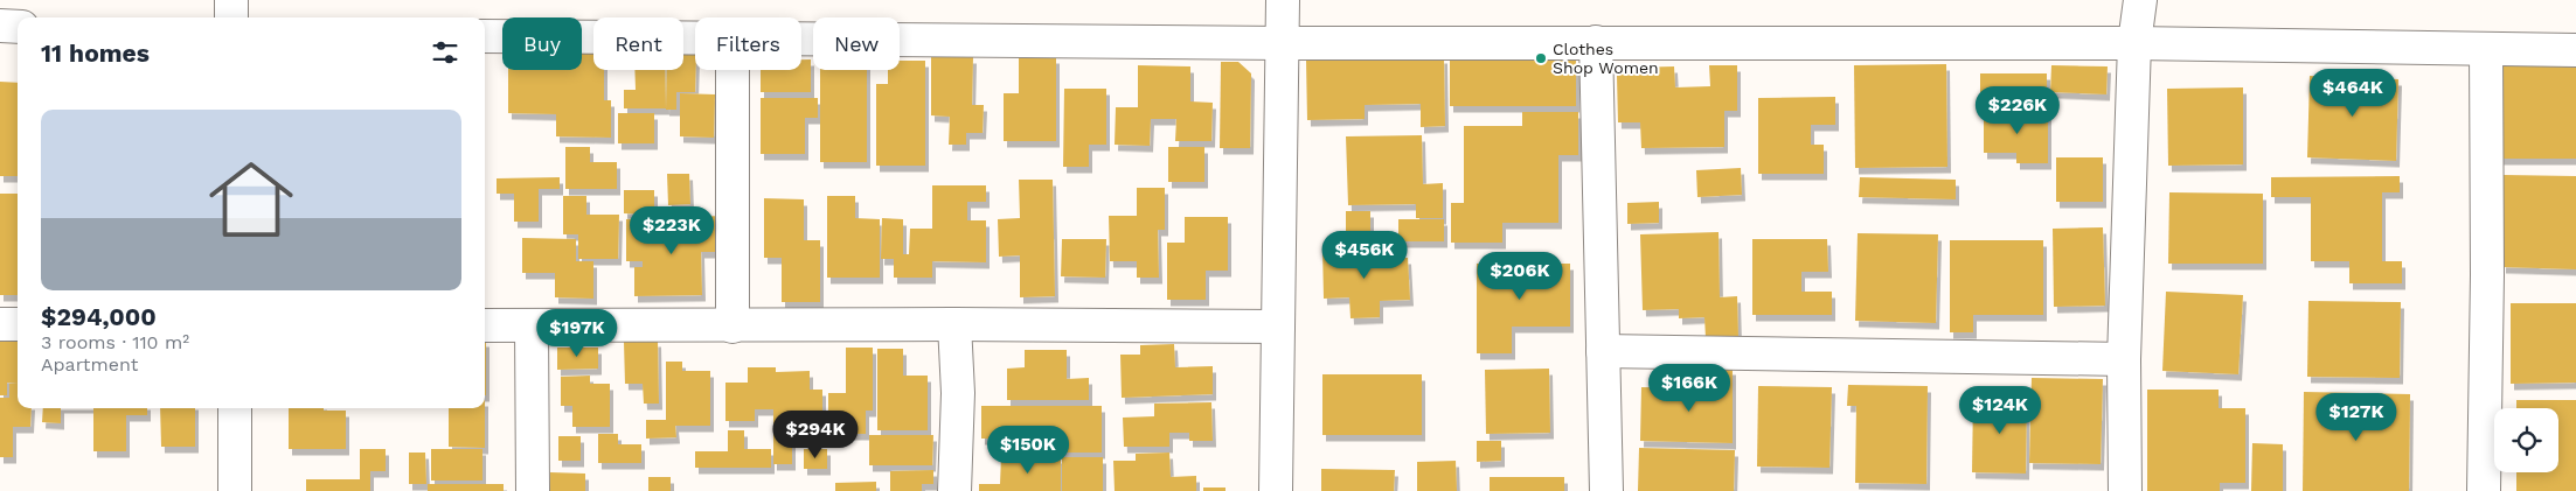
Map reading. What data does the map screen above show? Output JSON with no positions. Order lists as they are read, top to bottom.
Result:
{
  "places": ["Clothes Shop Women"],
  "page": {
    "chip": [
      "Buy",
      "Rent",
      "Filters",
      "New"
    ],
    "heading": "11 homes",
    "price": [
      "$464K",
      "$226K",
      "$223K",
      "$456K",
      "$206K",
      "$197K",
      "$166K",
      "$124K",
      "$127K",
      "$294K",
      "$150K"
    ],
    "list": [
      {
        "name": "$294,000",
        "note": "3 rooms · 110 m² · Apartment"
      }
    ]
  }
}
